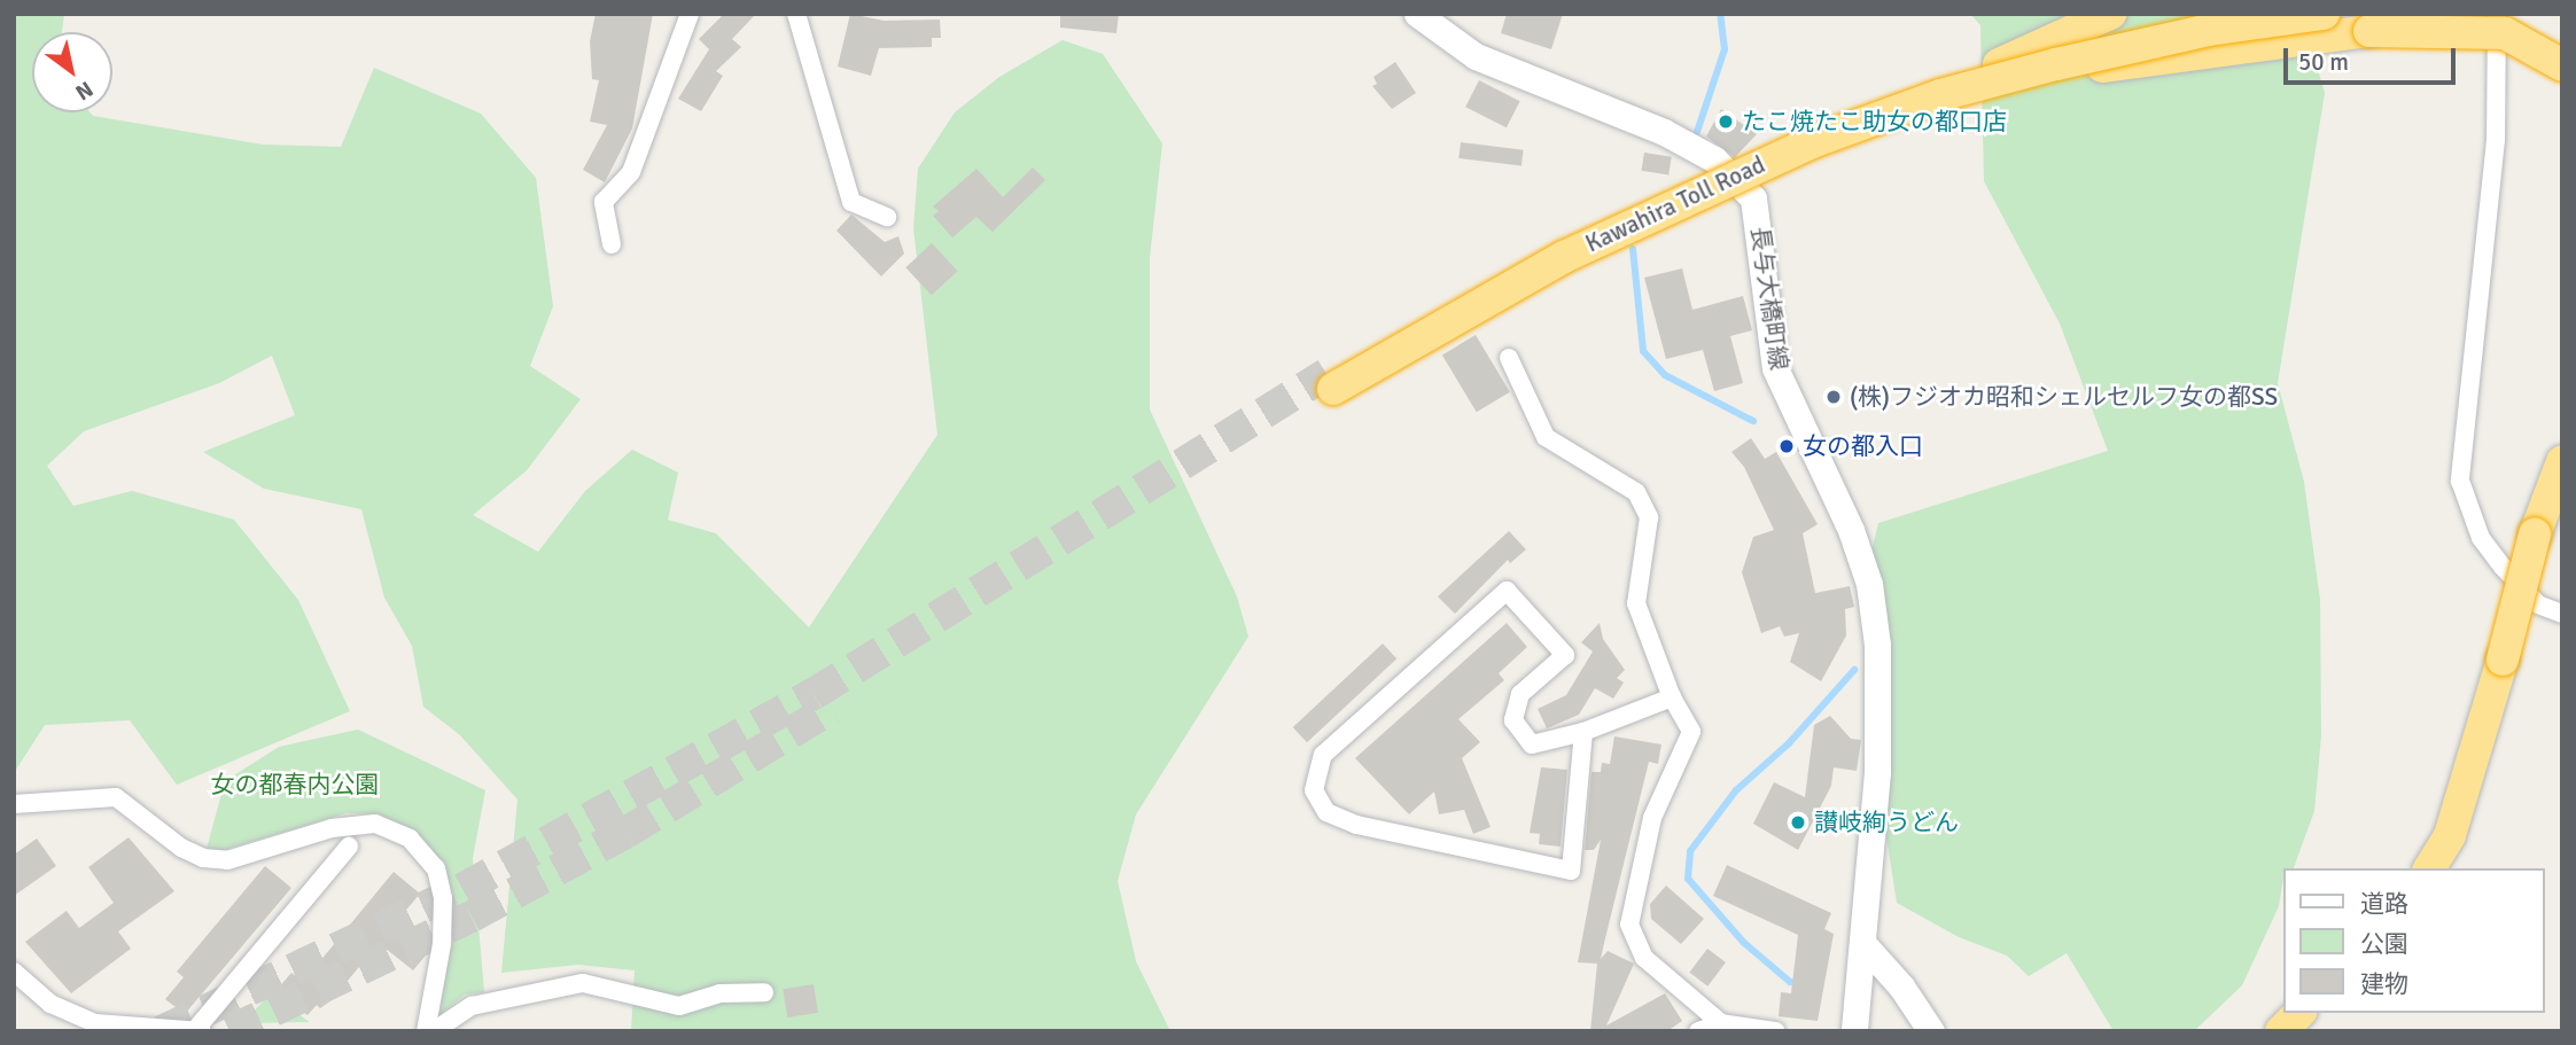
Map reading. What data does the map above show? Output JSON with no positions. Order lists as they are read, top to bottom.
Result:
{
  "streets": {
    "highway": ["Kawahira Toll Road"],
    "main road": ["長与大橋町線"]
  },
  "parks": ["女の都春内公園"],
  "places": [
    "たこ焼たこ助女の都口店",
    "(株)フジオカ昭和シェルセルフ女の都SS",
    "女の都入口",
    "讃岐絢うどん"
  ],
  "legend": ["道路", "公園", "建物"],
  "scale_bar": "50 m",
  "north": "bottom right"
}
